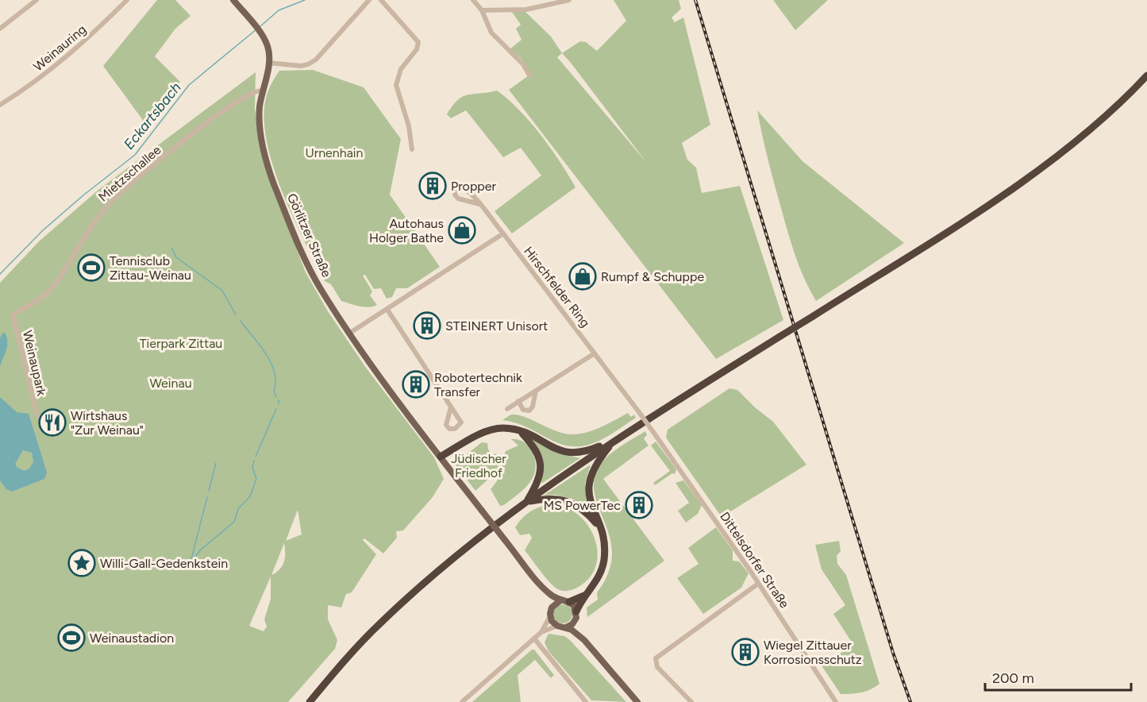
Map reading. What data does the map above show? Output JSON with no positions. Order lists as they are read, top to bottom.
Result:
{
  "streets": {
    "main road": ["Görlitzer Straße"],
    "street": [
      "Weinauring",
      "Mietzschallee",
      "Hirschfelder Ring",
      "Weinaupark",
      "Dittelsdorfer Straße"
    ]
  },
  "crossings": [
    ["Mietzschallee", "Görlitzer Straße"],
    ["Mietzschallee", "Weinaupark"],
    ["Hirschfelder Ring", "Dittelsdorfer Straße"]
  ],
  "water": ["Eckartsbach"],
  "parks": [
    "Urnenhain",
    "Tierpark Zittau",
    "Weinau",
    "Jüdischer Friedhof"
  ],
  "places": {
    "building": [
      "Propper",
      "STEINERT Unisort",
      "Robotertechnik Transfer",
      "MS PowerTec",
      "Wiegel Zittauer Korrosionsschutz"
    ],
    "shop": ["Autohaus Holger Bathe", "Rumpf & Schuppe"],
    "sports": ["Tennisclub Zittau-Weinau", "Weinaustadion"],
    "restaurant": ["Wirtshaus \"Zur Weinau\""],
    "place": ["Willi-Gall-Gedenkstein"]
  },
  "scale_bar": "200 m"
}
